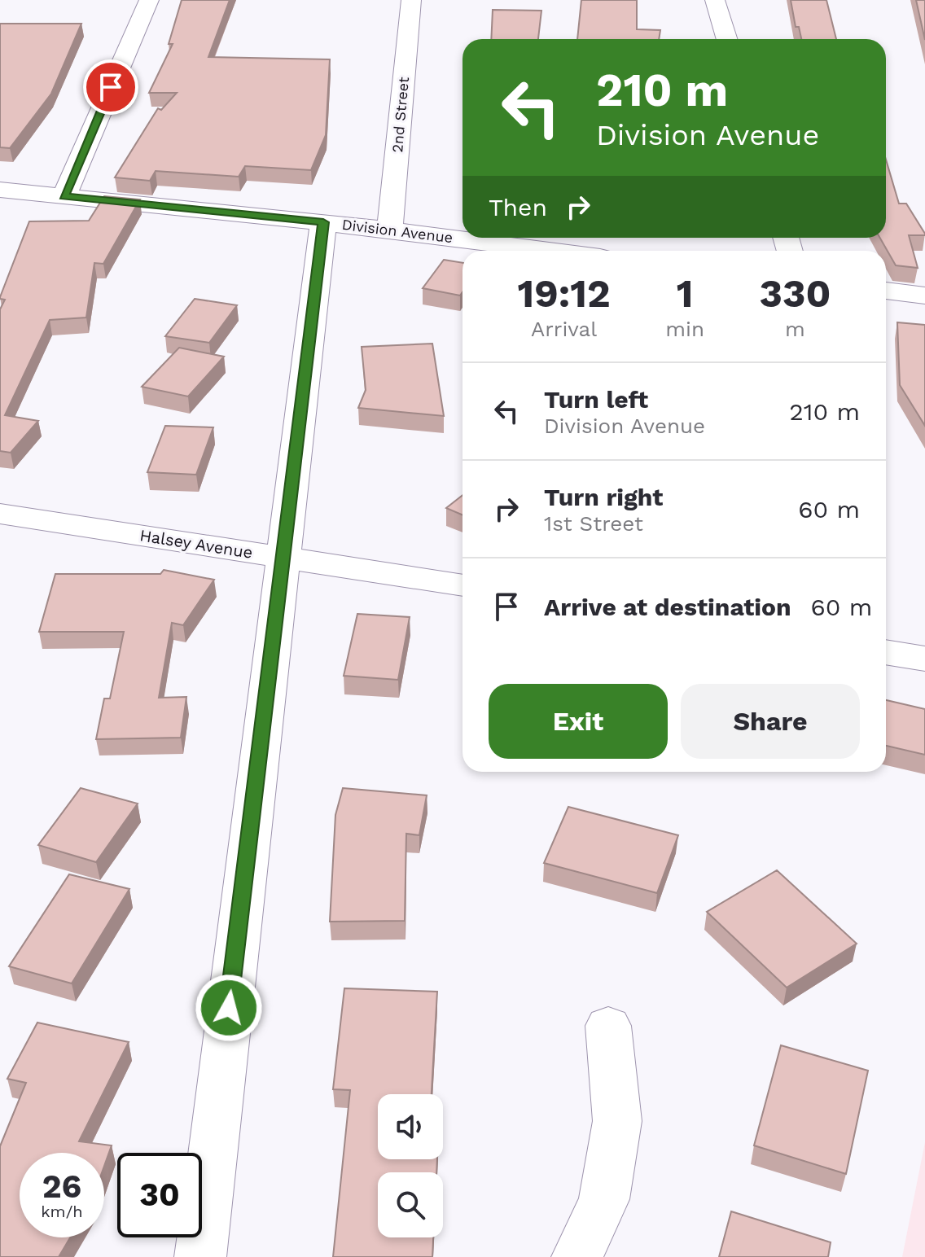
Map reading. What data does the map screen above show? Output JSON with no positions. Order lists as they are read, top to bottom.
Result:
{
  "streets": {
    "street": ["2nd Street", "Division Avenue", "Halsey Avenue"]
  },
  "crossings": [
    ["2nd Street", "Division Avenue"]
  ],
  "page": {
    "turn": ["210 m", "Division Avenue"],
    "then": "Then",
    "eta": [
      "19:12",
      "Arrival",
      "1",
      "min",
      "330",
      "m"
    ],
    "list": [
      {
        "name": "Turn left",
        "note": "Division Avenue",
        "value": "210 m"
      },
      {
        "name": "Turn right",
        "note": "1st Street",
        "value": "60 m"
      },
      {
        "name": "Arrive at destination",
        "value": "60 m"
      }
    ],
    "buttons": ["Exit", "Share"],
    "speed": "26 km/h",
    "limit": "30"
  }
}
